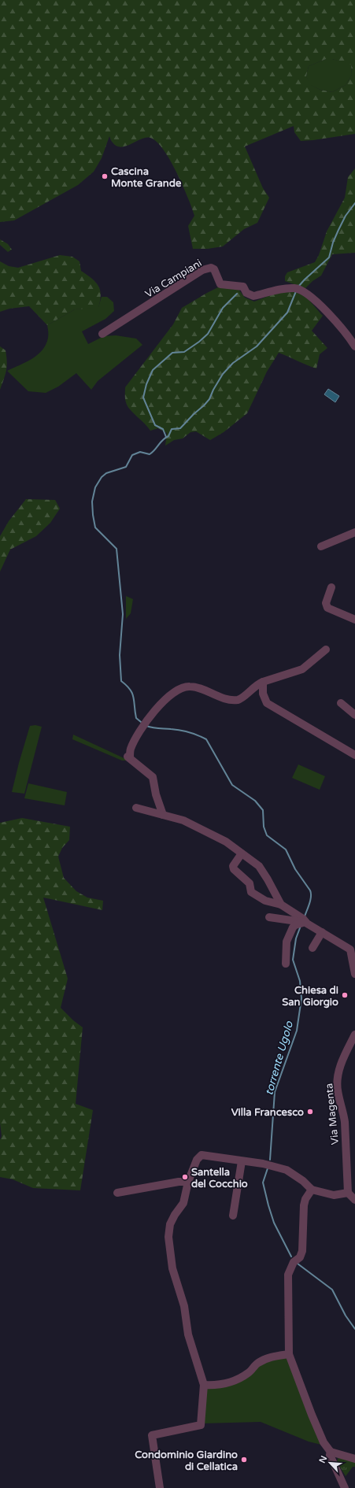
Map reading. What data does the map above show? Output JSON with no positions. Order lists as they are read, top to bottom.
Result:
{
  "streets": {
    "street": ["Via Campiani", "Via Magenta"]
  },
  "water": ["torrente Ugolo"],
  "places": [
    "Cascina Monte Grande",
    "Chiesa di San Giorgio",
    "Villa Francesco",
    "Santella del Cocchio",
    "Condominio Giardino di Cellatica"
  ],
  "north": "top left"
}
